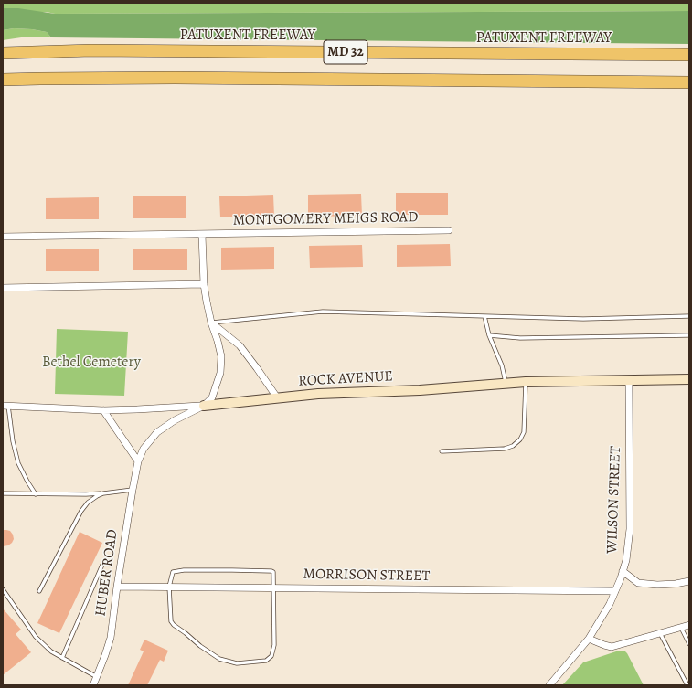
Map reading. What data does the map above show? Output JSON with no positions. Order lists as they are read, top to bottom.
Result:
{
  "streets": {
    "highway": ["PATUXENT FREEWAY", "MD 32"],
    "street": [
      "MONTGOMERY MEIGS ROAD",
      "ROCK AVENUE",
      "WILSON STREET",
      "HUBER ROAD",
      "MORRISON STREET"
    ]
  },
  "crossings": [
    ["ROCK AVENUE", "WILSON STREET"],
    ["ROCK AVENUE", "HUBER ROAD"],
    ["WILSON STREET", "MORRISON STREET"],
    ["HUBER ROAD", "MORRISON STREET"]
  ],
  "parks": ["Bethel Cemetery"]
}
